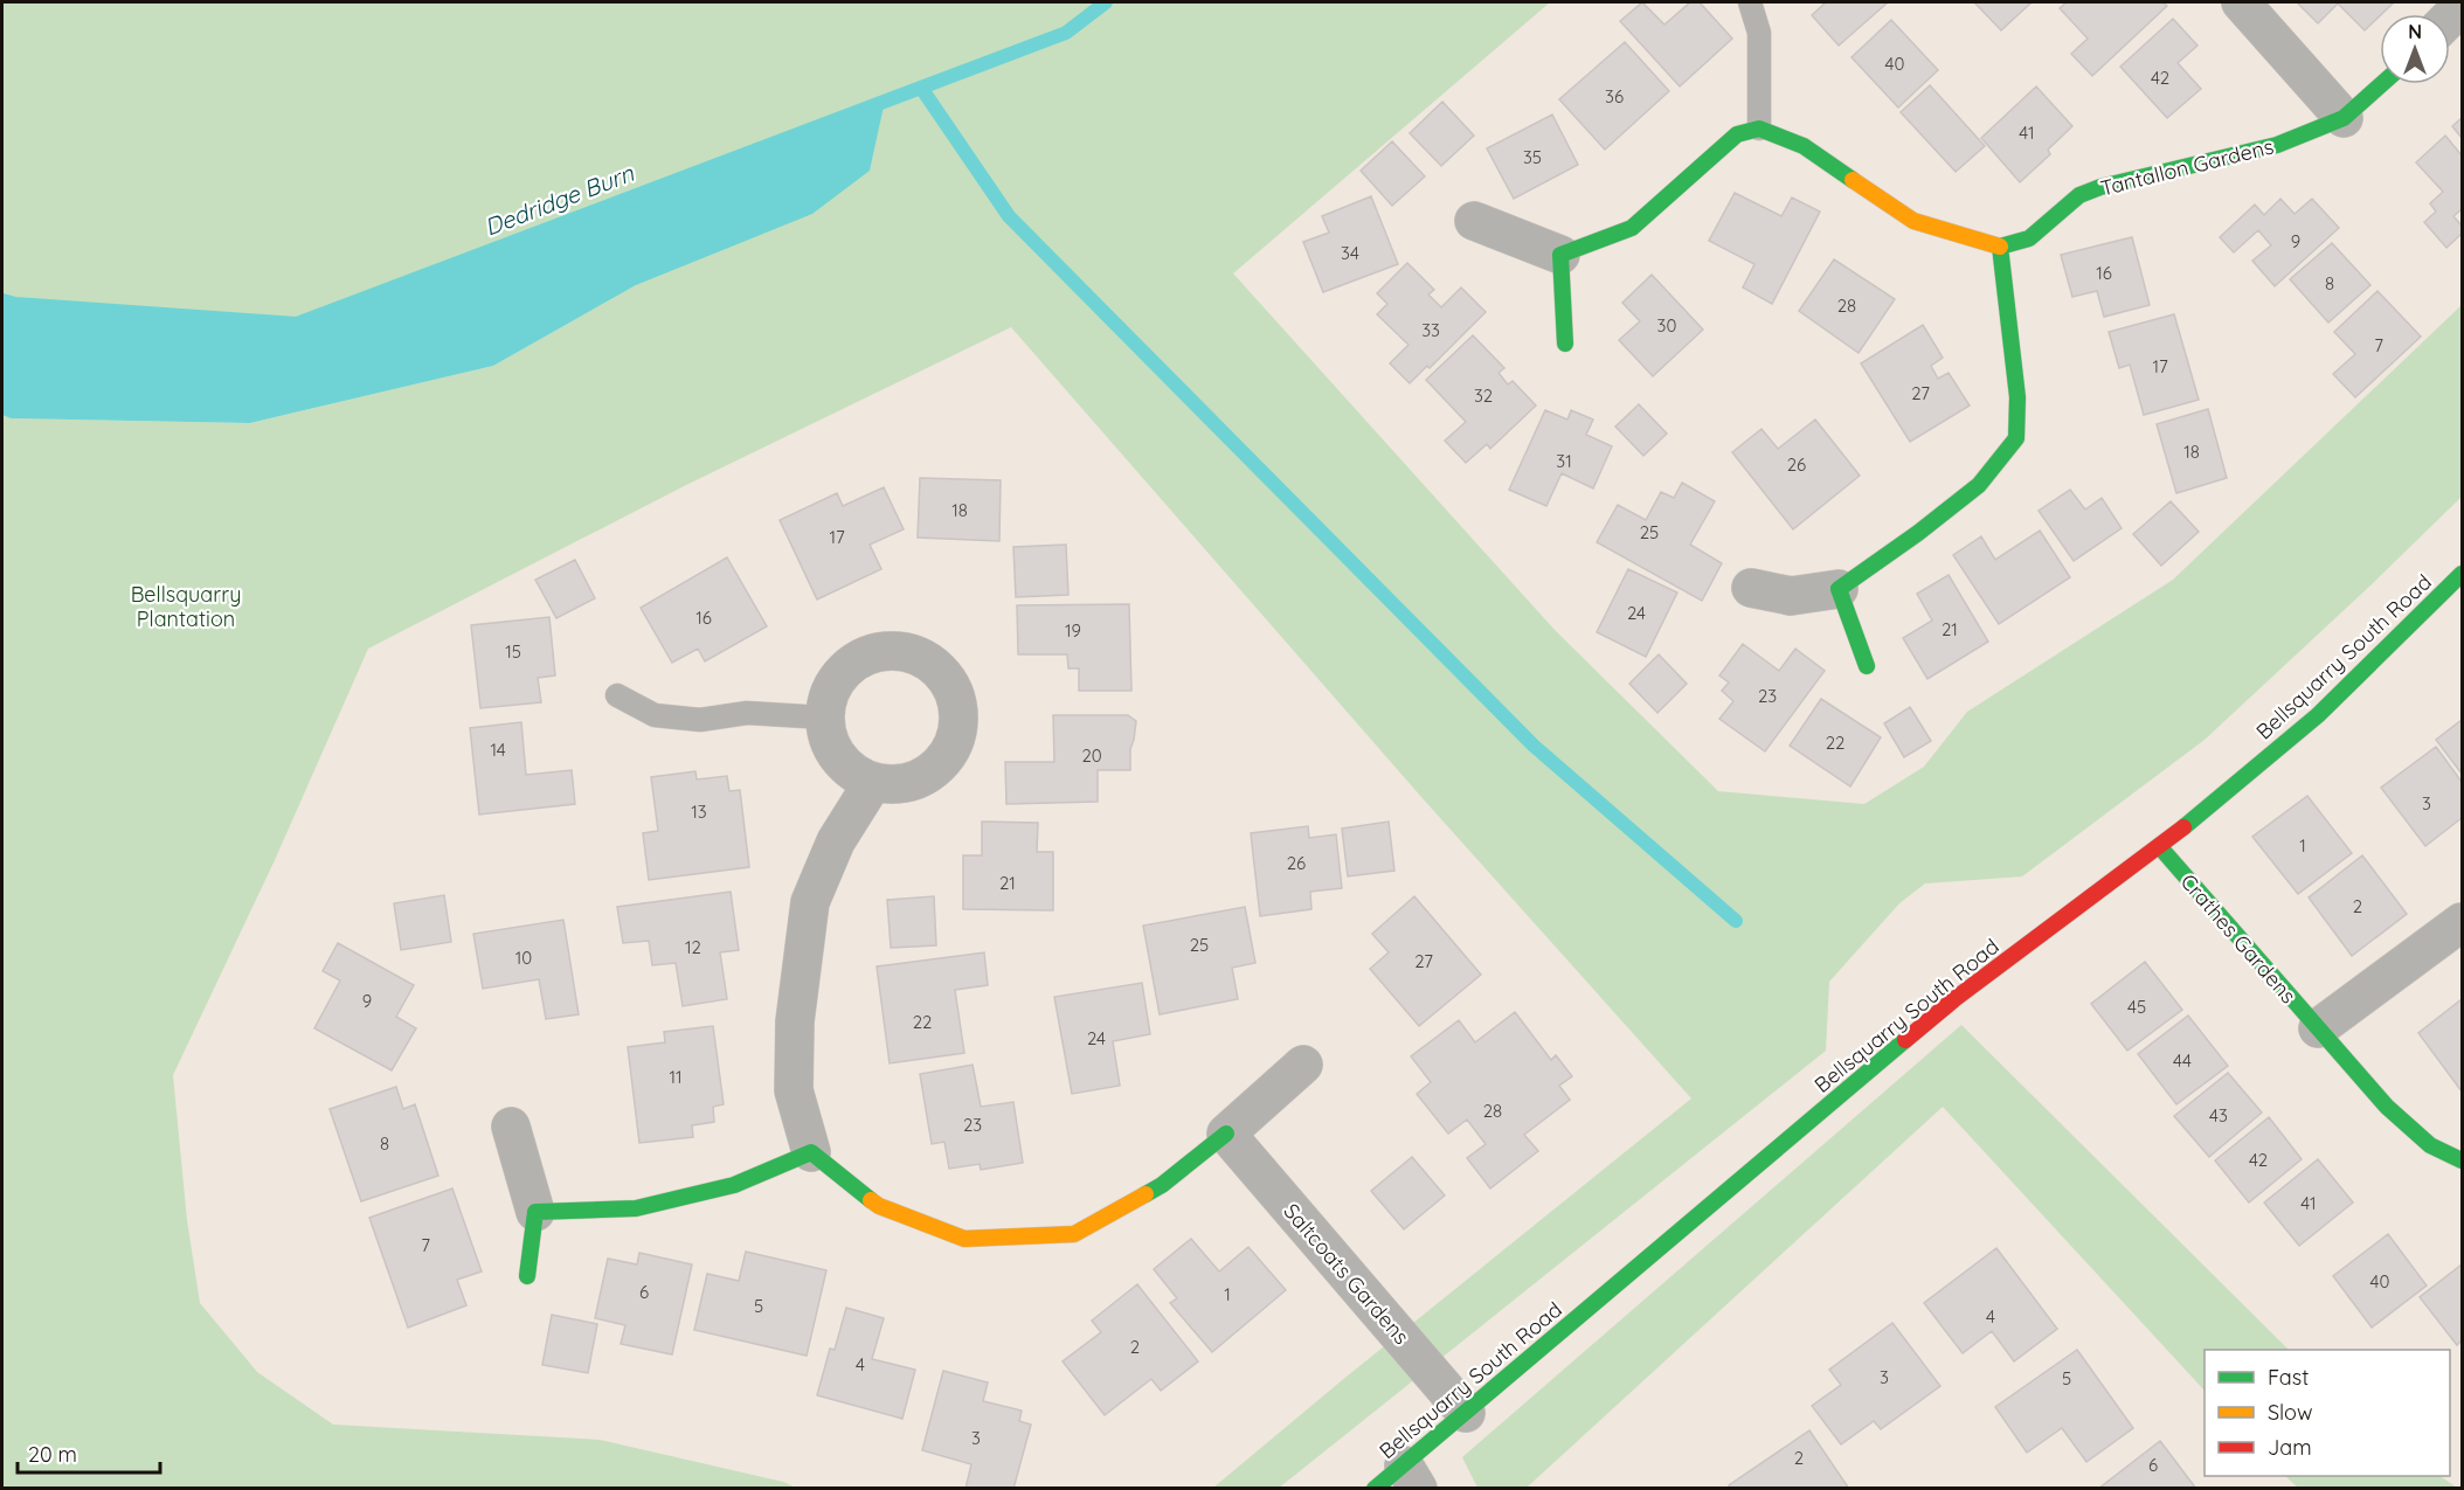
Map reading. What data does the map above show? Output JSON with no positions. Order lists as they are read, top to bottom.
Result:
{
  "streets": {
    "street": [
      "Tantallon Gardens",
      "Bellsquarry South Road",
      "Crathes Gardens",
      "Saltcoats Gardens"
    ]
  },
  "crossings": [
    ["Bellsquarry South Road", "Crathes Gardens"],
    ["Bellsquarry South Road", "Saltcoats Gardens"]
  ],
  "water": ["Dedridge Burn"],
  "parks": ["Bellsquarry Plantation"],
  "house_numbers": [
    "40",
    "42",
    "36",
    "41",
    "35",
    "9",
    "34",
    "16",
    "8",
    "28",
    "30",
    "33",
    "7",
    "17",
    "27",
    "32",
    "18",
    "31",
    "26",
    "18",
    "25",
    "17",
    "24",
    "16",
    "21",
    "19",
    "15",
    "23",
    "22",
    "14",
    "20",
    "3",
    "13",
    "1",
    "26",
    "21",
    "2",
    "25",
    "12",
    "10",
    "27",
    "9",
    "45",
    "22",
    "24",
    "44",
    "11",
    "28",
    "43",
    "23",
    "8",
    "42",
    "41",
    "7",
    "40",
    "6",
    "1",
    "5",
    "4",
    "2",
    "4",
    "3",
    "5",
    "3",
    "2",
    "6"
  ],
  "legend": ["Fast", "Slow", "Jam"],
  "scale_bar": "20 m",
  "north": "top"
}
